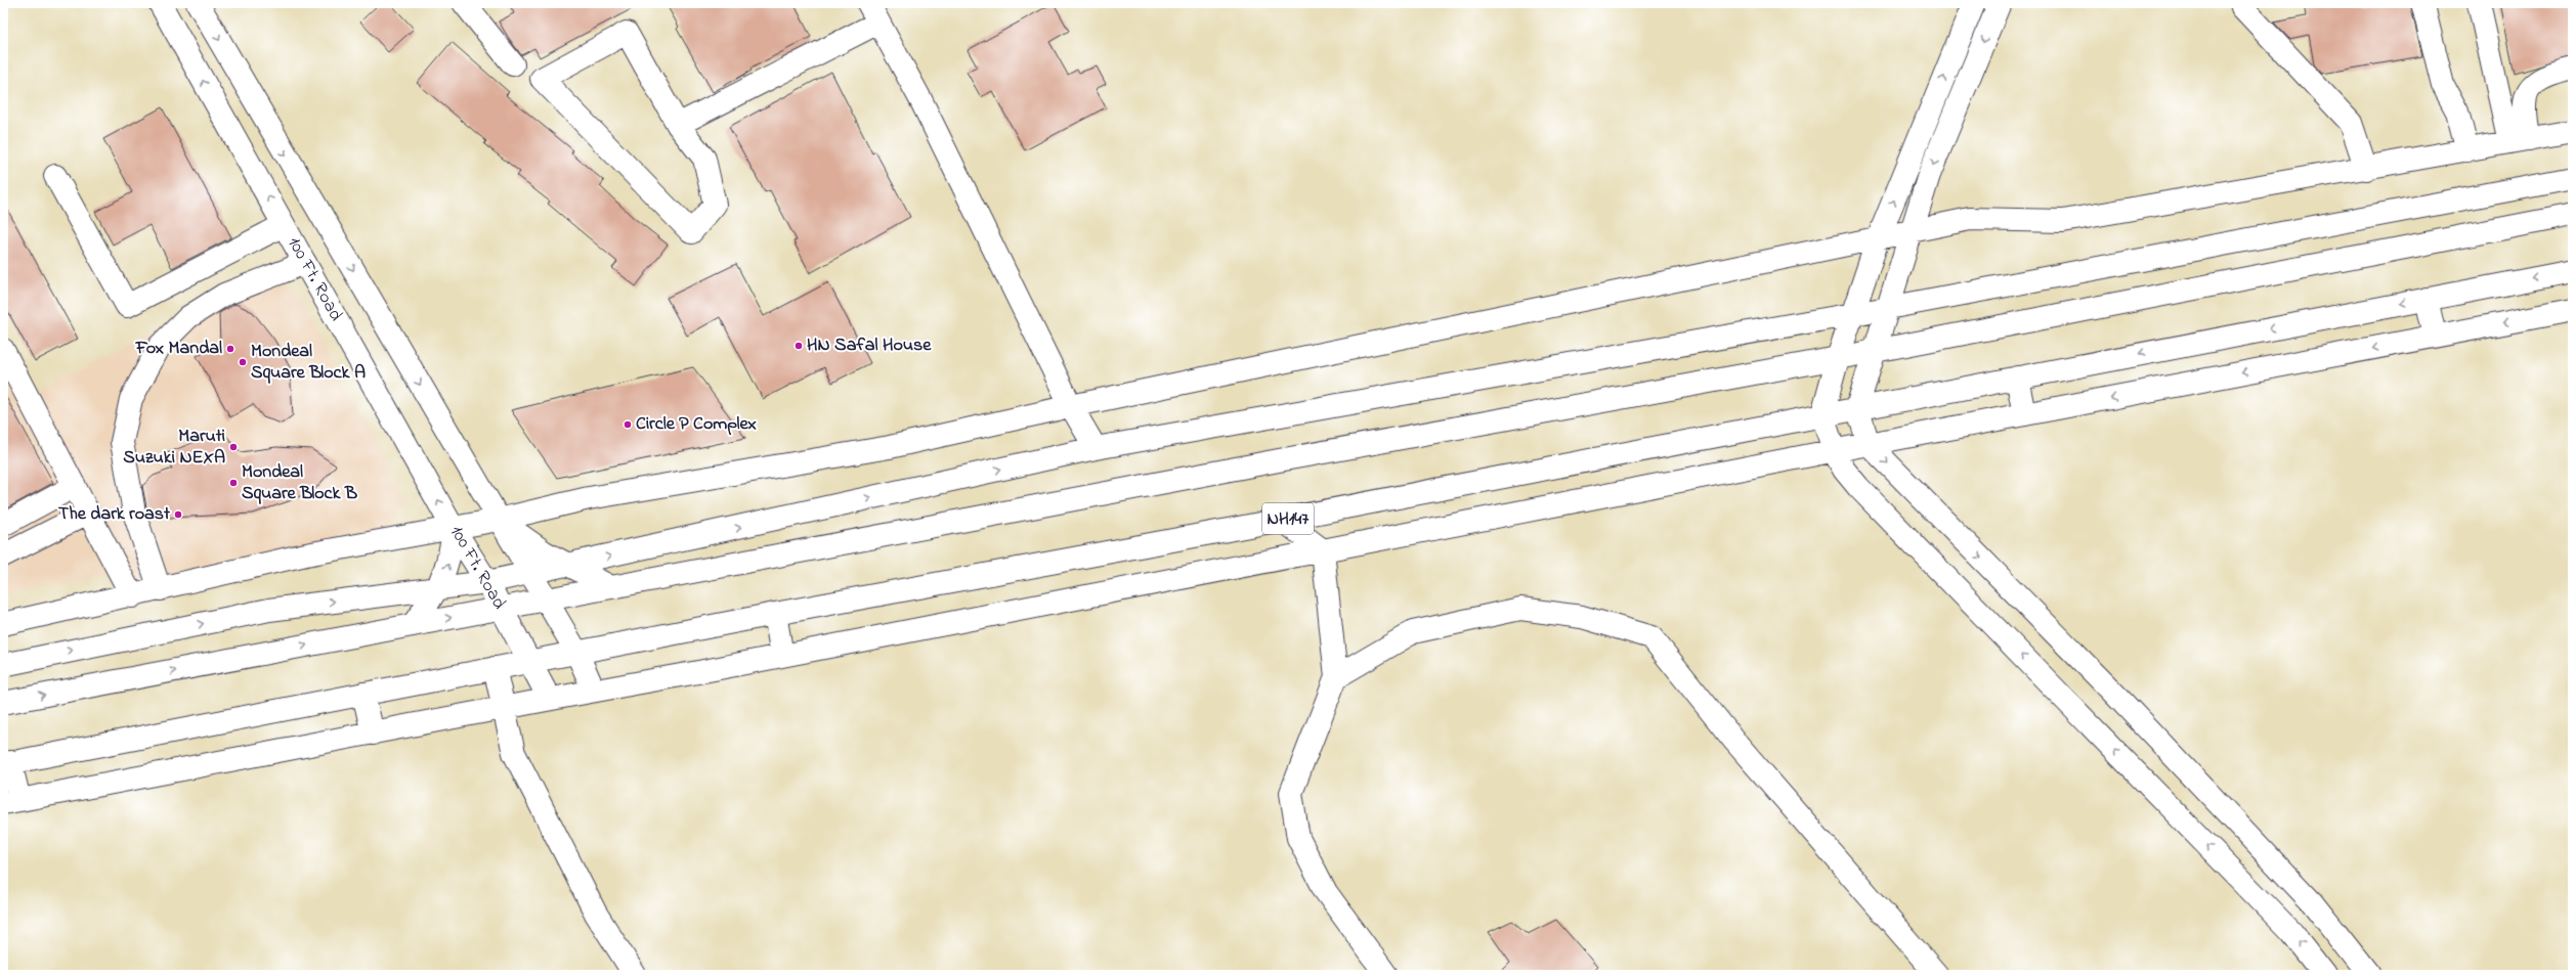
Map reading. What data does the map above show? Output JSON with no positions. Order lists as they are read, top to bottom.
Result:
{
  "streets": {
    "main road": ["100 Ft. Road", "NH147"]
  },
  "crossings": [
    ["100 Ft. Road", "NH147"]
  ],
  "places": [
    "HN Safal House",
    "Fox Mandal",
    "Mondeal Square Block A",
    "Circle P Complex",
    "Maruti Suzuki NEXA",
    "Mondeal Square Block B",
    "The dark roast"
  ]
}
